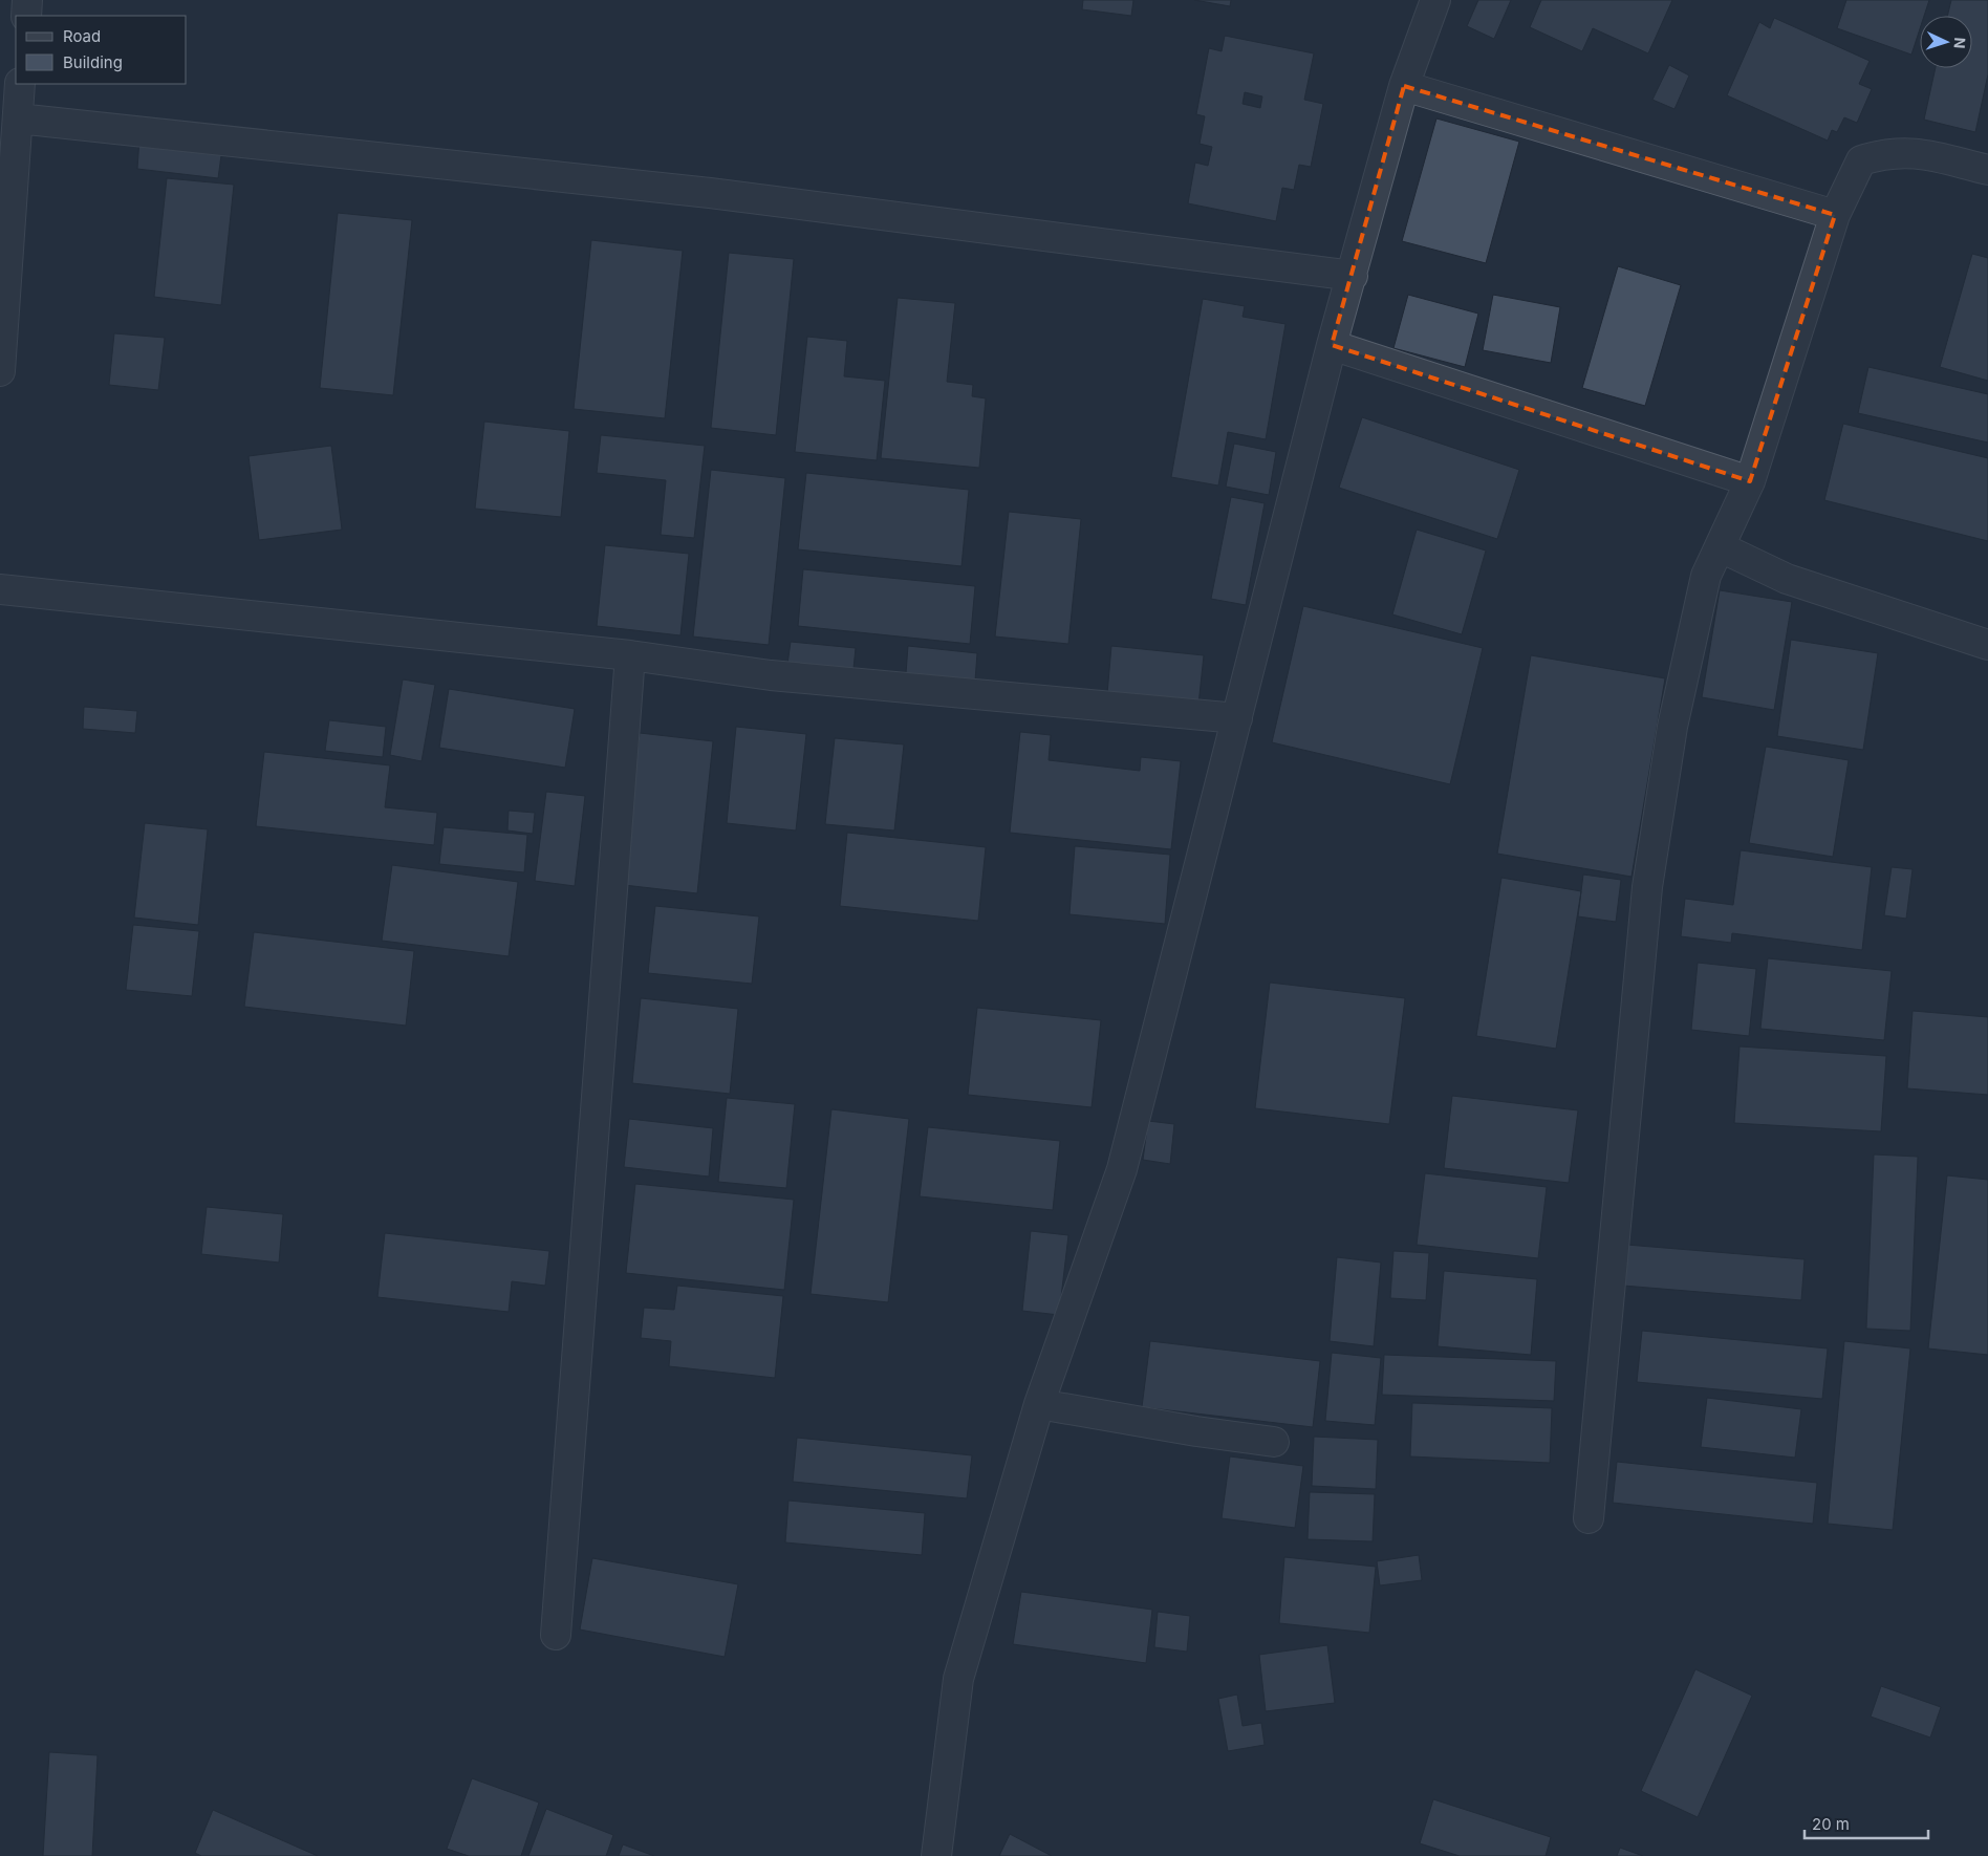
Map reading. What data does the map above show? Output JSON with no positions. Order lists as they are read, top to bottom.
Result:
{
  "legend": ["Road", "Building"],
  "scale_bar": "20 m",
  "north": "right"
}
